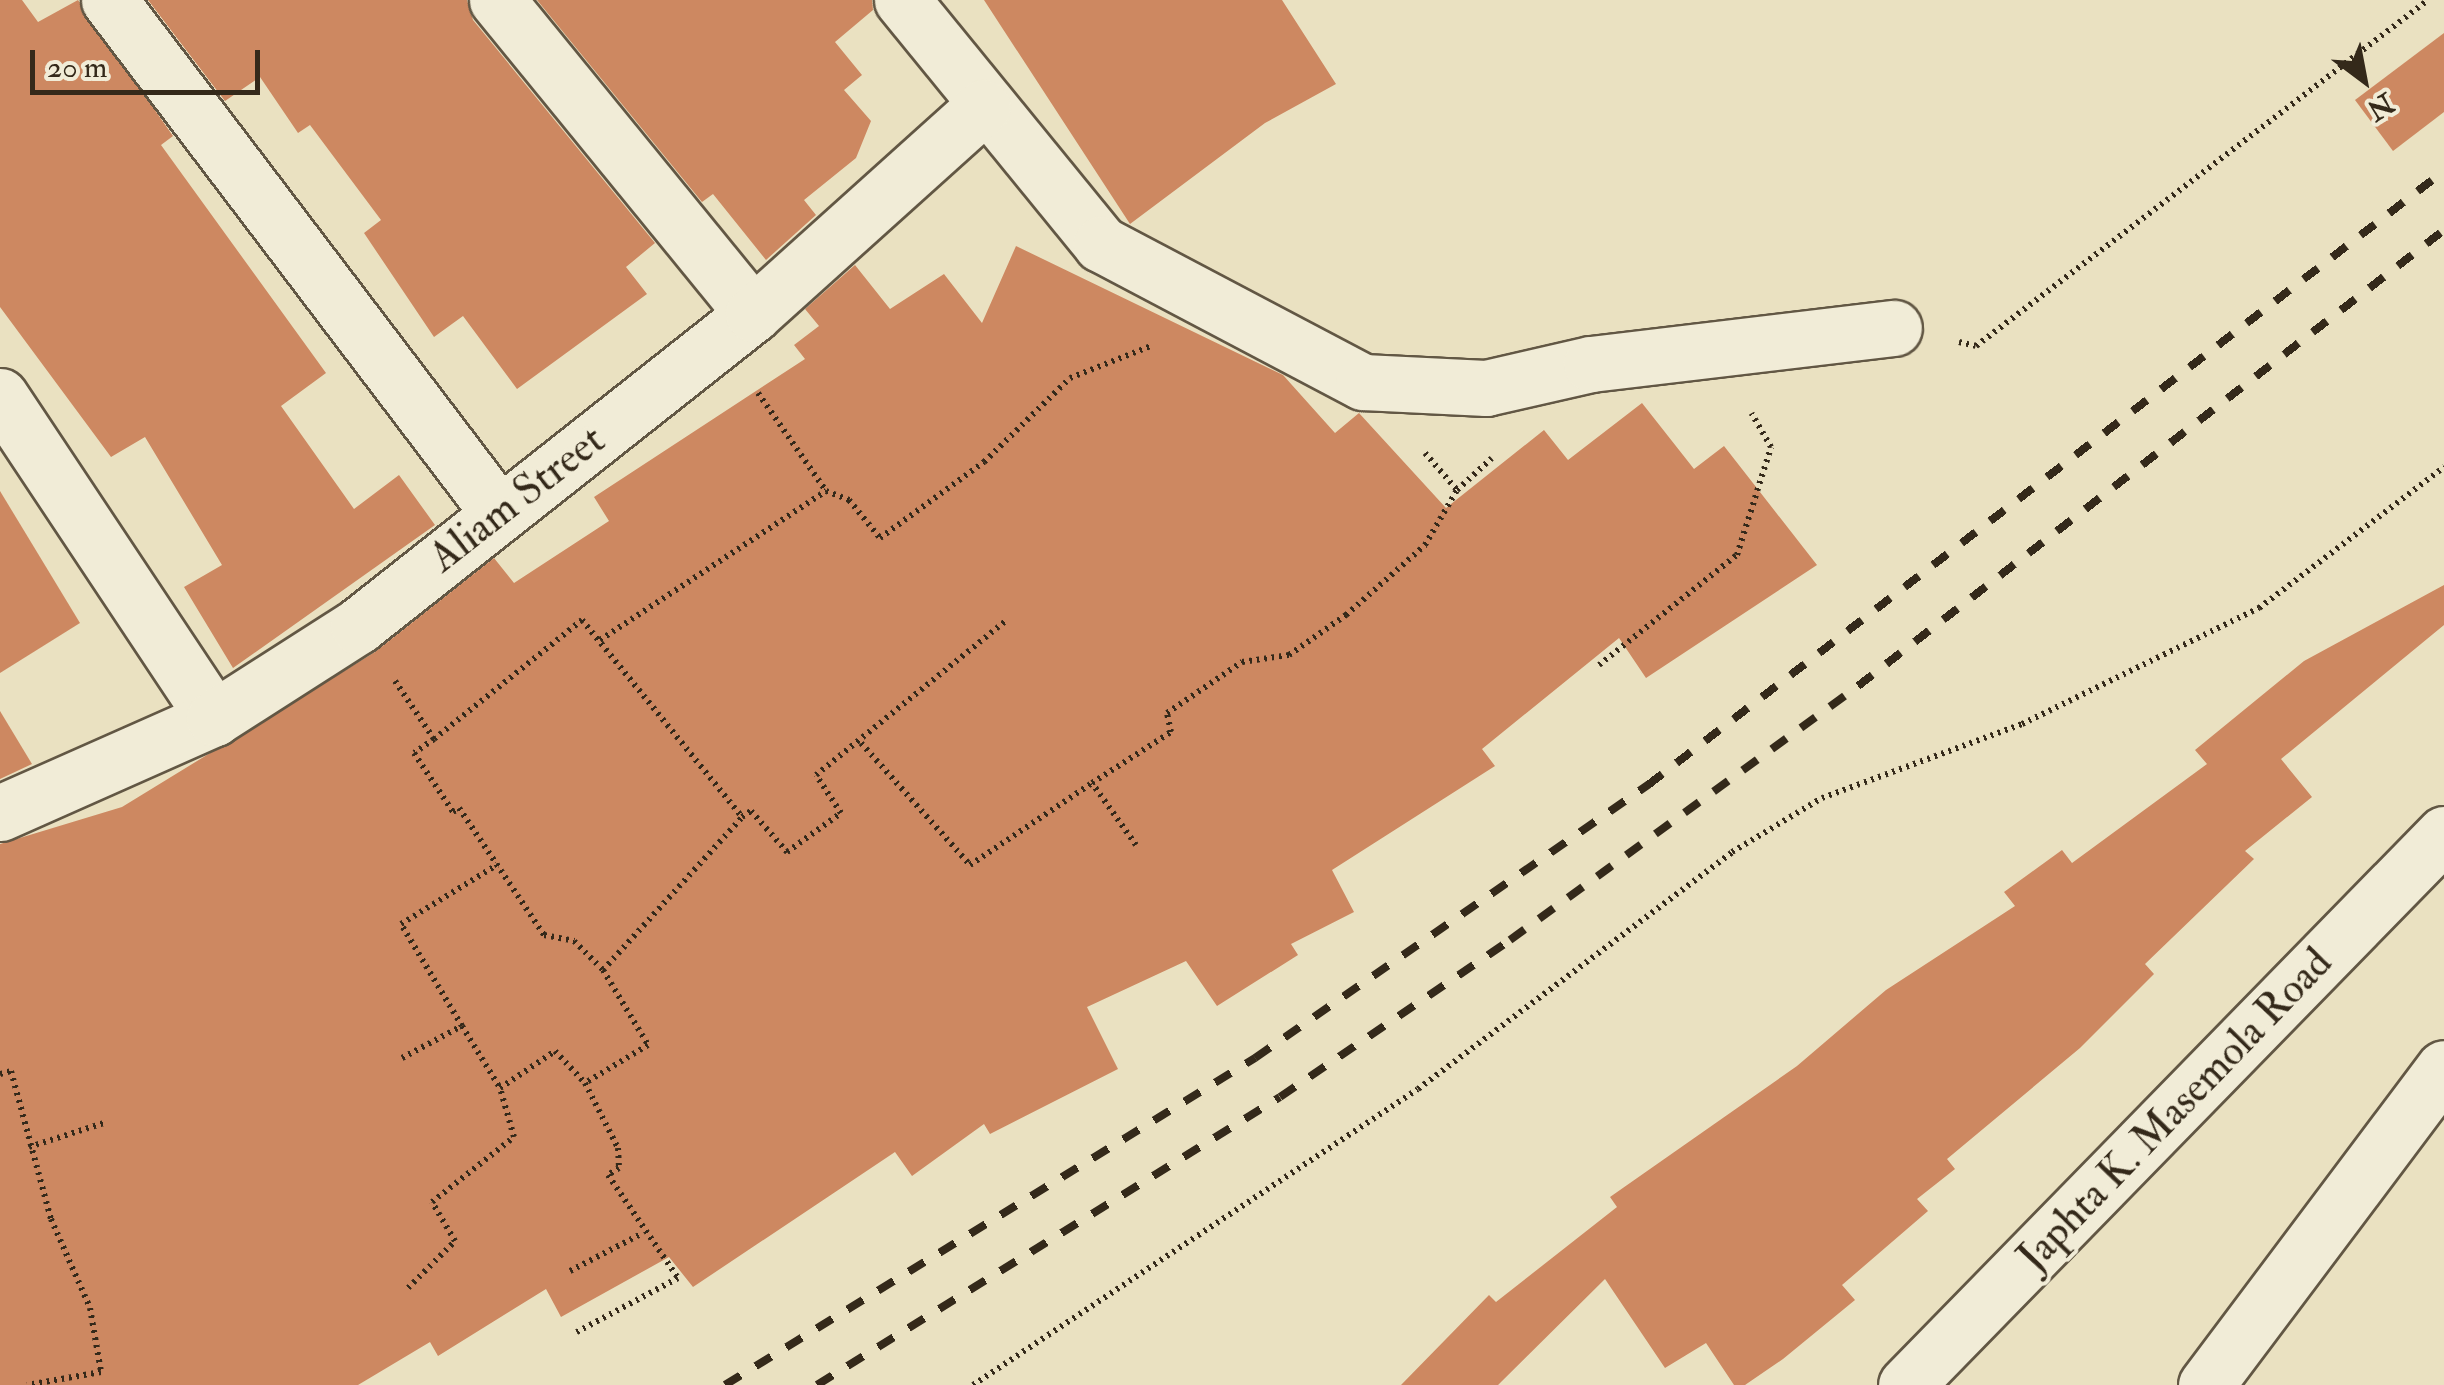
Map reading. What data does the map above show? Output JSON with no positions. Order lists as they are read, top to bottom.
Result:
{
  "streets": {
    "street": ["Aliam Street", "Japhta K. Masemola Road"]
  },
  "scale_bar": "20 m",
  "north": "bottom right"
}
